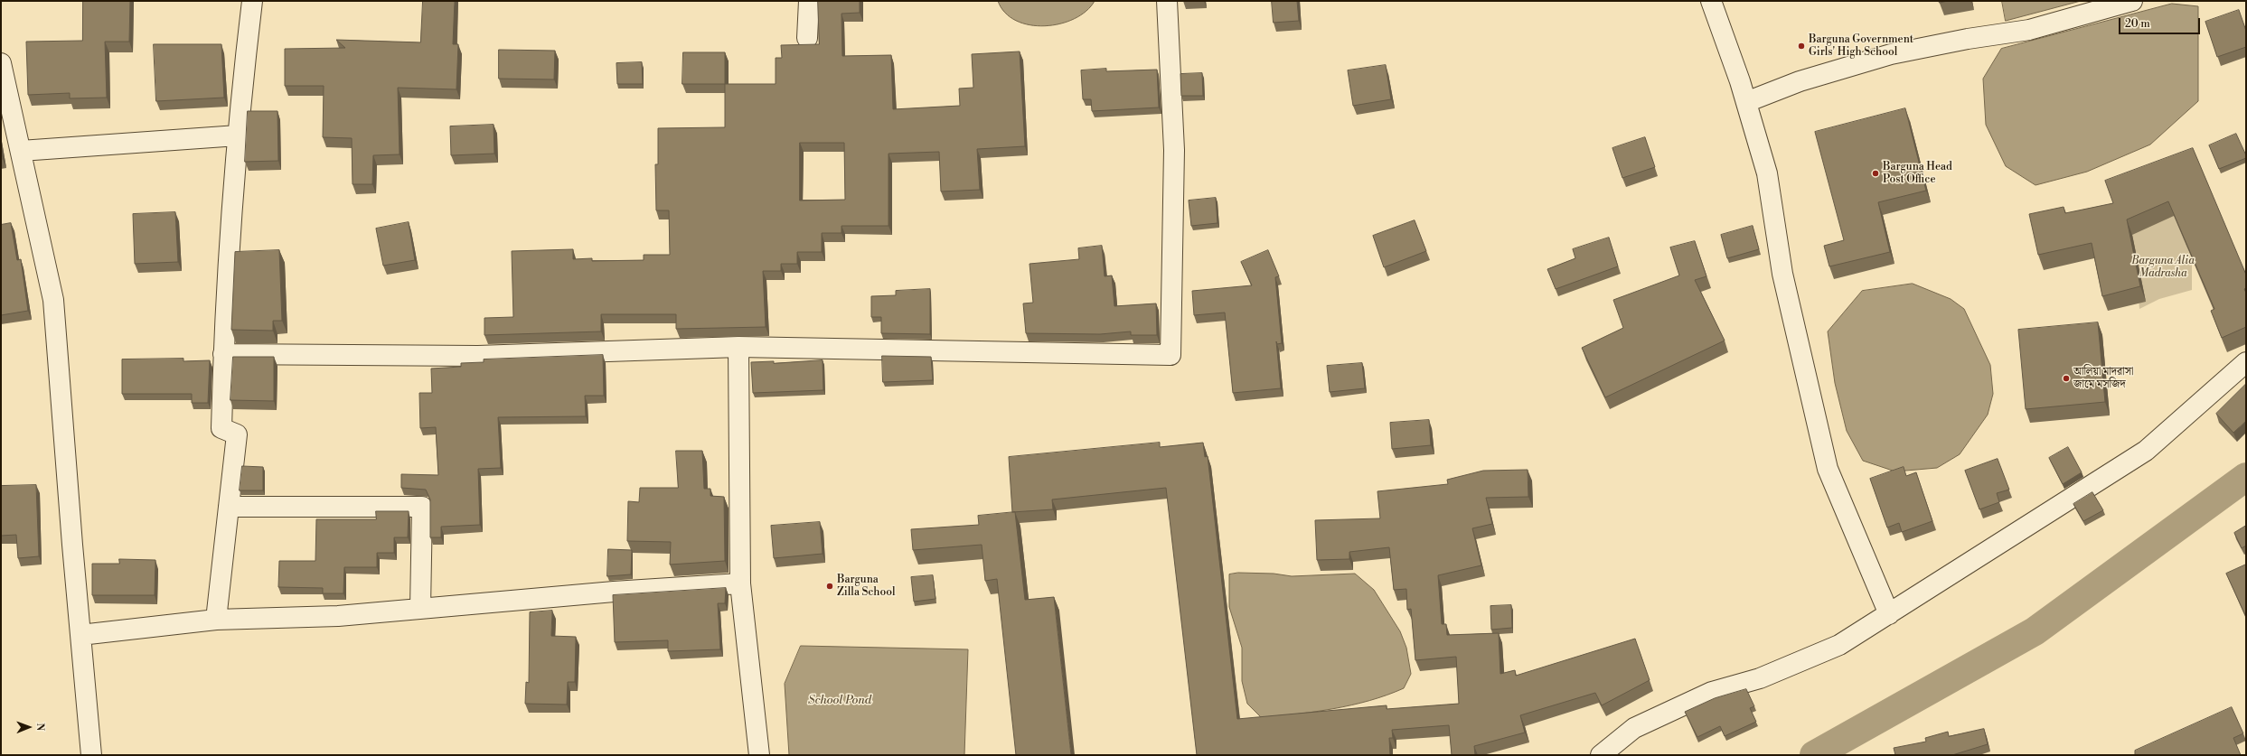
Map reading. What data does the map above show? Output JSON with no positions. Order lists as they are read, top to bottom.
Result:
{
  "water": ["School Pond"],
  "parks": ["Barguna Alia Madrasha"],
  "places": [
    "Barguna Government Girls' High School",
    "Barguna Head Post Office",
    "আলিয়া মাদরাসা জামে মসজিদ",
    "Barguna Zilla School"
  ],
  "scale_bar": "20 m",
  "north": "right"
}
